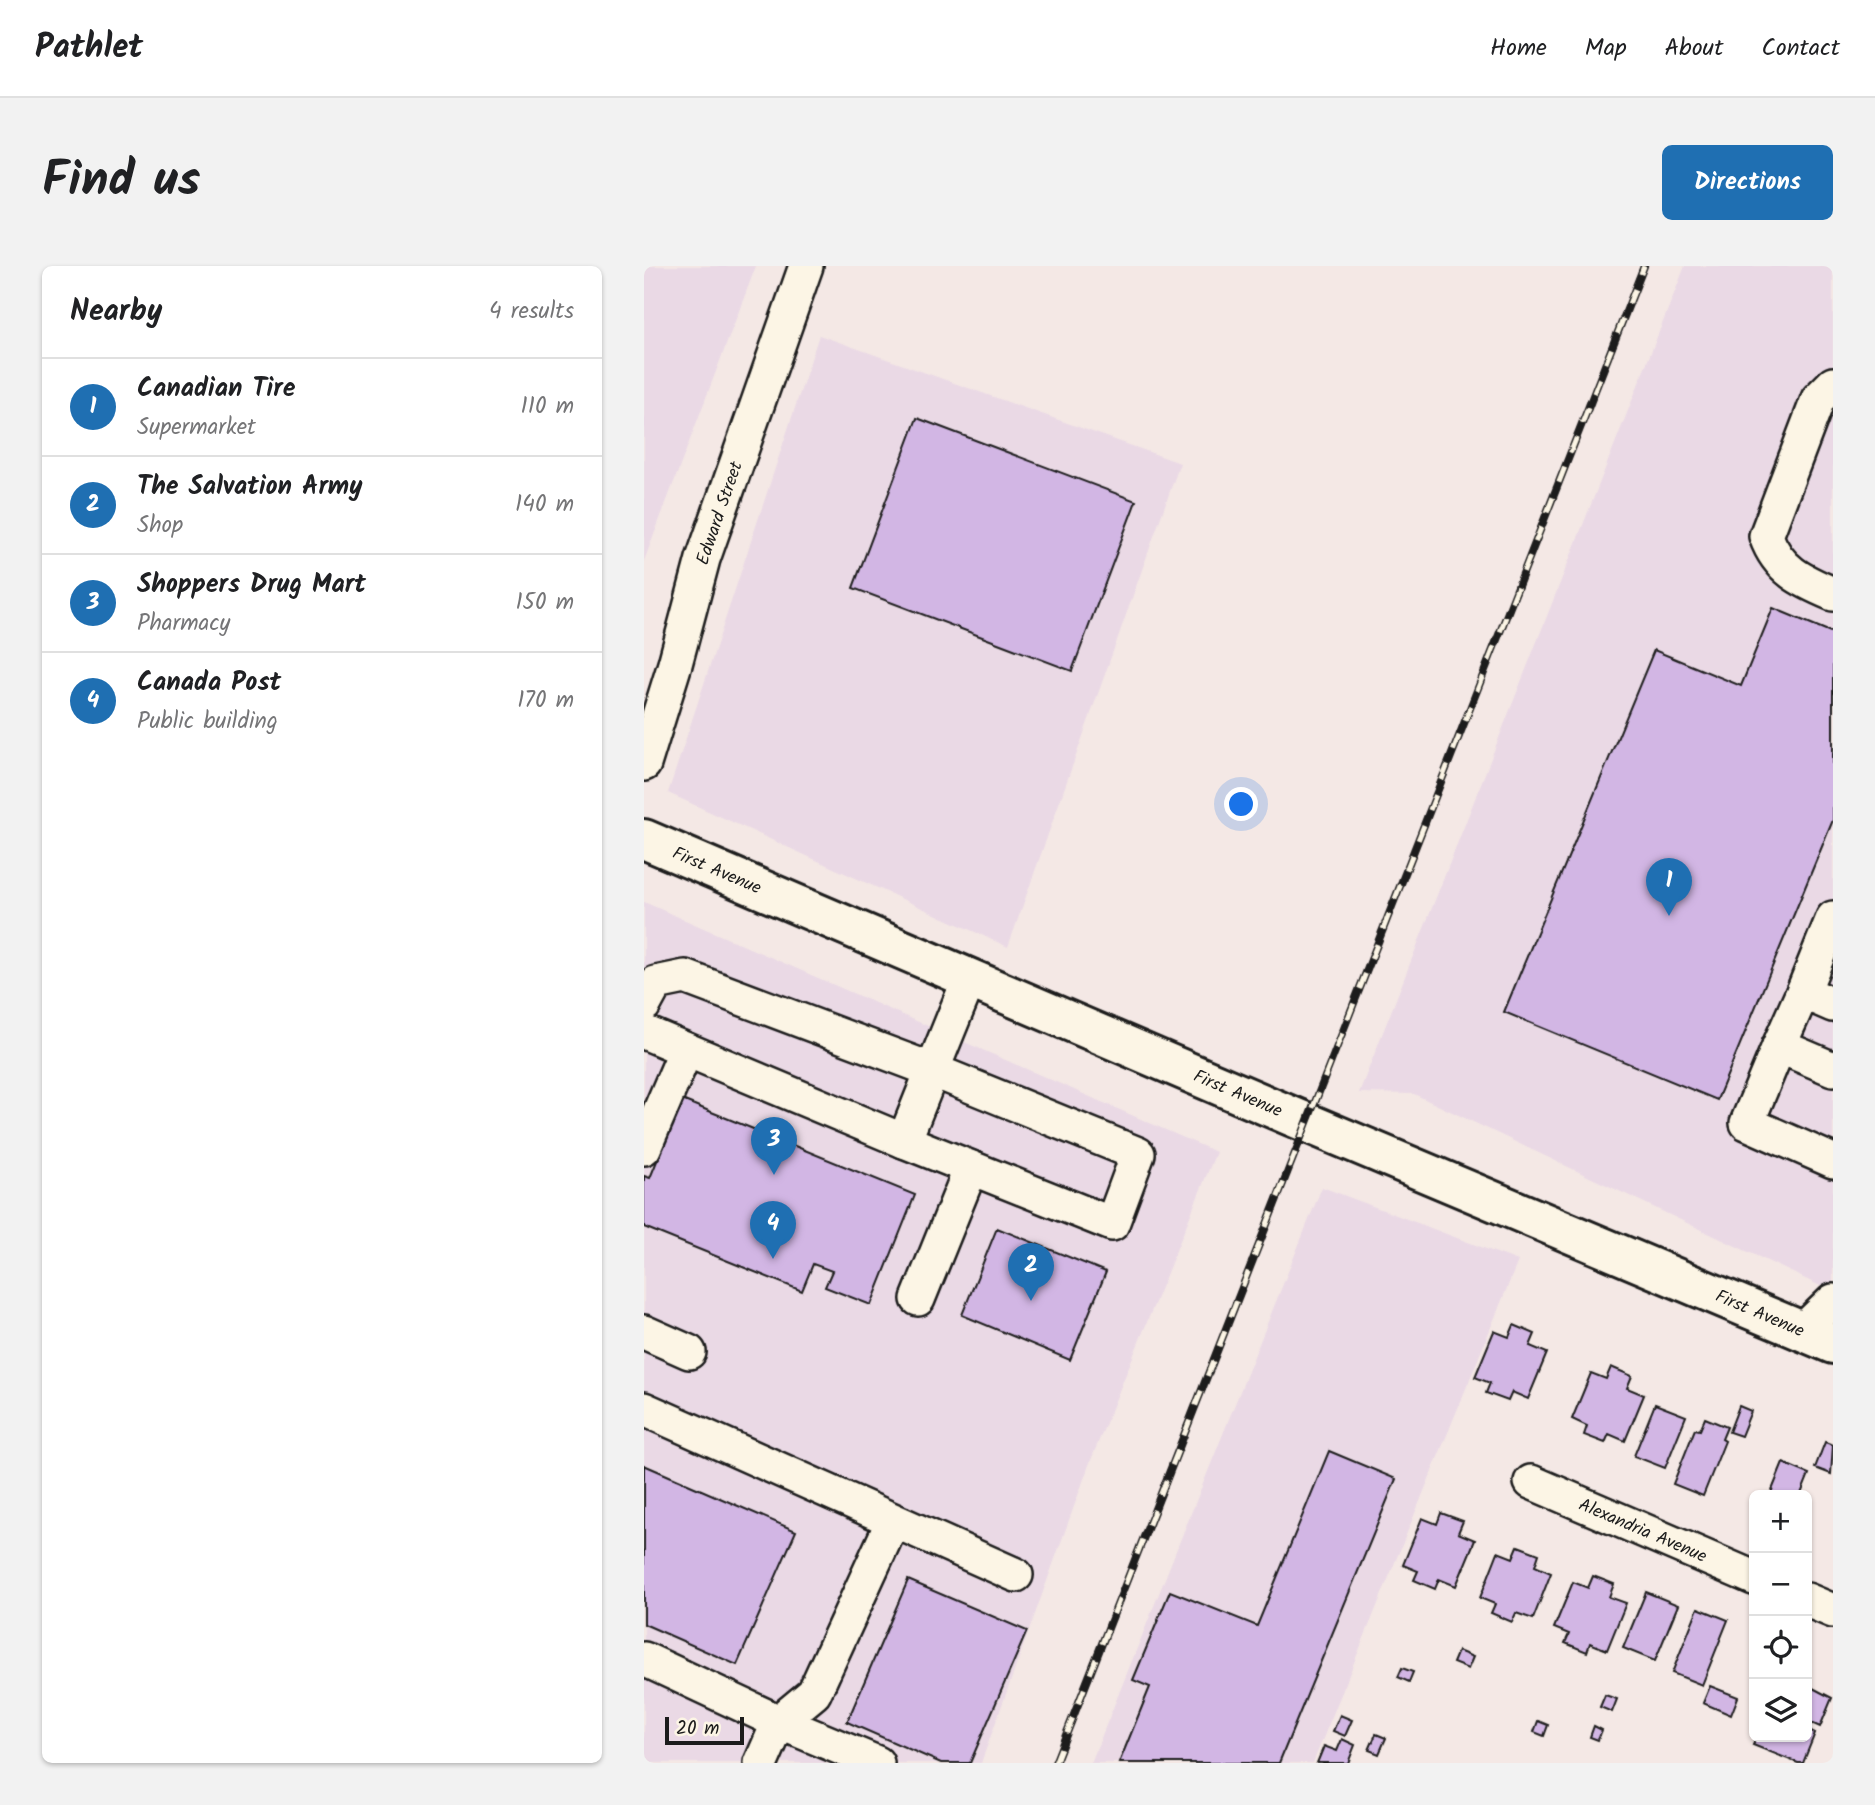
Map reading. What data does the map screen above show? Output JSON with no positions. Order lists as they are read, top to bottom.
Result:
{
  "streets": {
    "main road": ["First Avenue"],
    "street": ["Edward Street", "Alexandria Avenue"]
  },
  "scale_bar": "20 m",
  "page": {
    "header": "Pathlet",
    "nav": [
      "Home",
      "Map",
      "About",
      "Contact"
    ],
    "title": "Find us",
    "buttons": "Directions",
    "heading": ["Nearby", "4 results"],
    "list": [
      {
        "mark": "1",
        "name": "Canadian Tire",
        "note": "Supermarket",
        "value": "110 m"
      },
      {
        "mark": "2",
        "name": "The Salvation Army",
        "note": "Shop",
        "value": "140 m"
      },
      {
        "mark": "3",
        "name": "Shoppers Drug Mart",
        "note": "Pharmacy",
        "value": "150 m"
      },
      {
        "mark": "4",
        "name": "Canada Post",
        "note": "Public building",
        "value": "170 m"
      }
    ],
    "pins": [
      "1",
      "3",
      "4",
      "2"
    ],
    "map_buttons": ["+", "−"],
    "scale": "20 m"
  }
}
